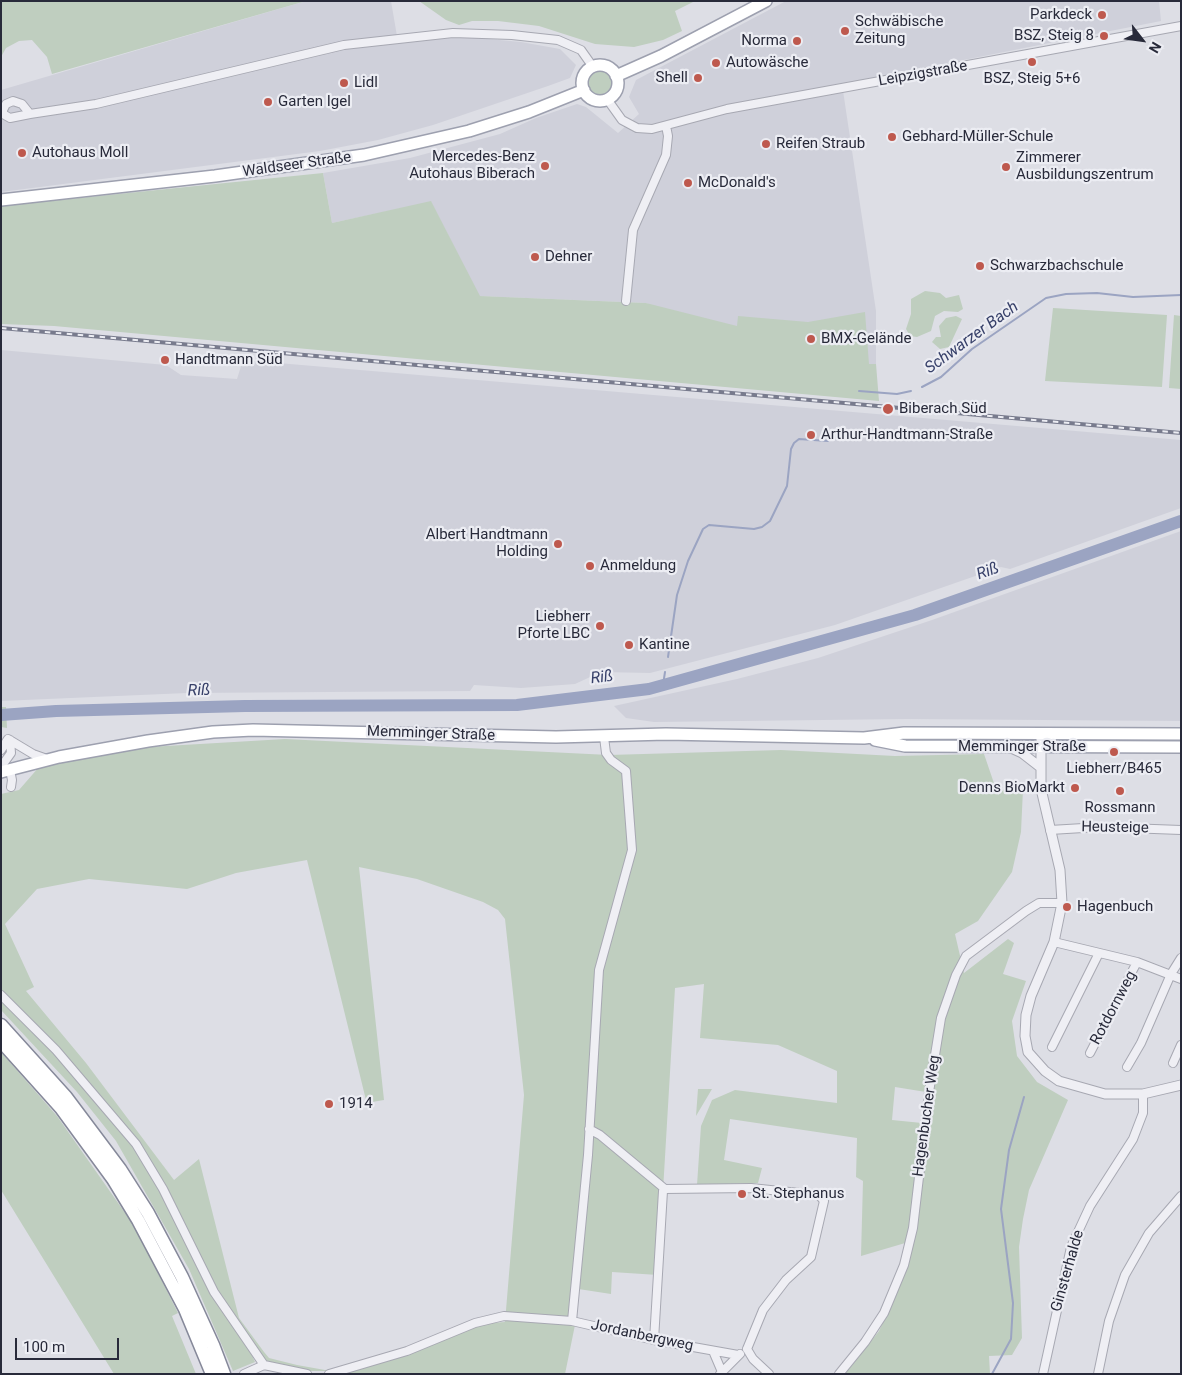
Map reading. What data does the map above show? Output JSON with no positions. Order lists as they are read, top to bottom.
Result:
{
  "streets": {
    "main road": ["Waldseer Straße", "Memminger Straße"],
    "street": [
      "Leipzigstraße",
      "Heusteige",
      "Rotdornweg",
      "Hagenbucher Weg",
      "Ginsterhalde",
      "Jordanbergweg"
    ]
  },
  "crossings": [
    ["Leipzigstraße", "Waldseer Straße"]
  ],
  "water": ["Schwarzer Bach", "Riß"],
  "places": [
    "Parkdeck",
    "Schwäbische Zeitung",
    "BSZ, Steig 8",
    "Norma",
    "BSZ, Steig 5+6",
    "Autowäsche",
    "Shell",
    "Lidl",
    "Garten Igel",
    "Gebhard-Müller-Schule",
    "Reifen Straub",
    "Autohaus Moll",
    "Mercedes-Benz Autohaus Biberach",
    "Zimmerer Ausbildungszentrum",
    "McDonald's",
    "Dehner",
    "Schwarzbachschule",
    "BMX-Gelände",
    "Handtmann Süd",
    "Biberach Süd",
    "Arthur-Handtmann-Straße",
    "Albert Handtmann Holding",
    "Anmeldung",
    "Liebherr Pforte LBC",
    "Kantine",
    "Liebherr/B465",
    "Denns BioMarkt",
    "Rossmann",
    "Hagenbuch",
    "1914",
    "St. Stephanus"
  ],
  "scale_bar": "100 m",
  "north": "bottom right"
}
